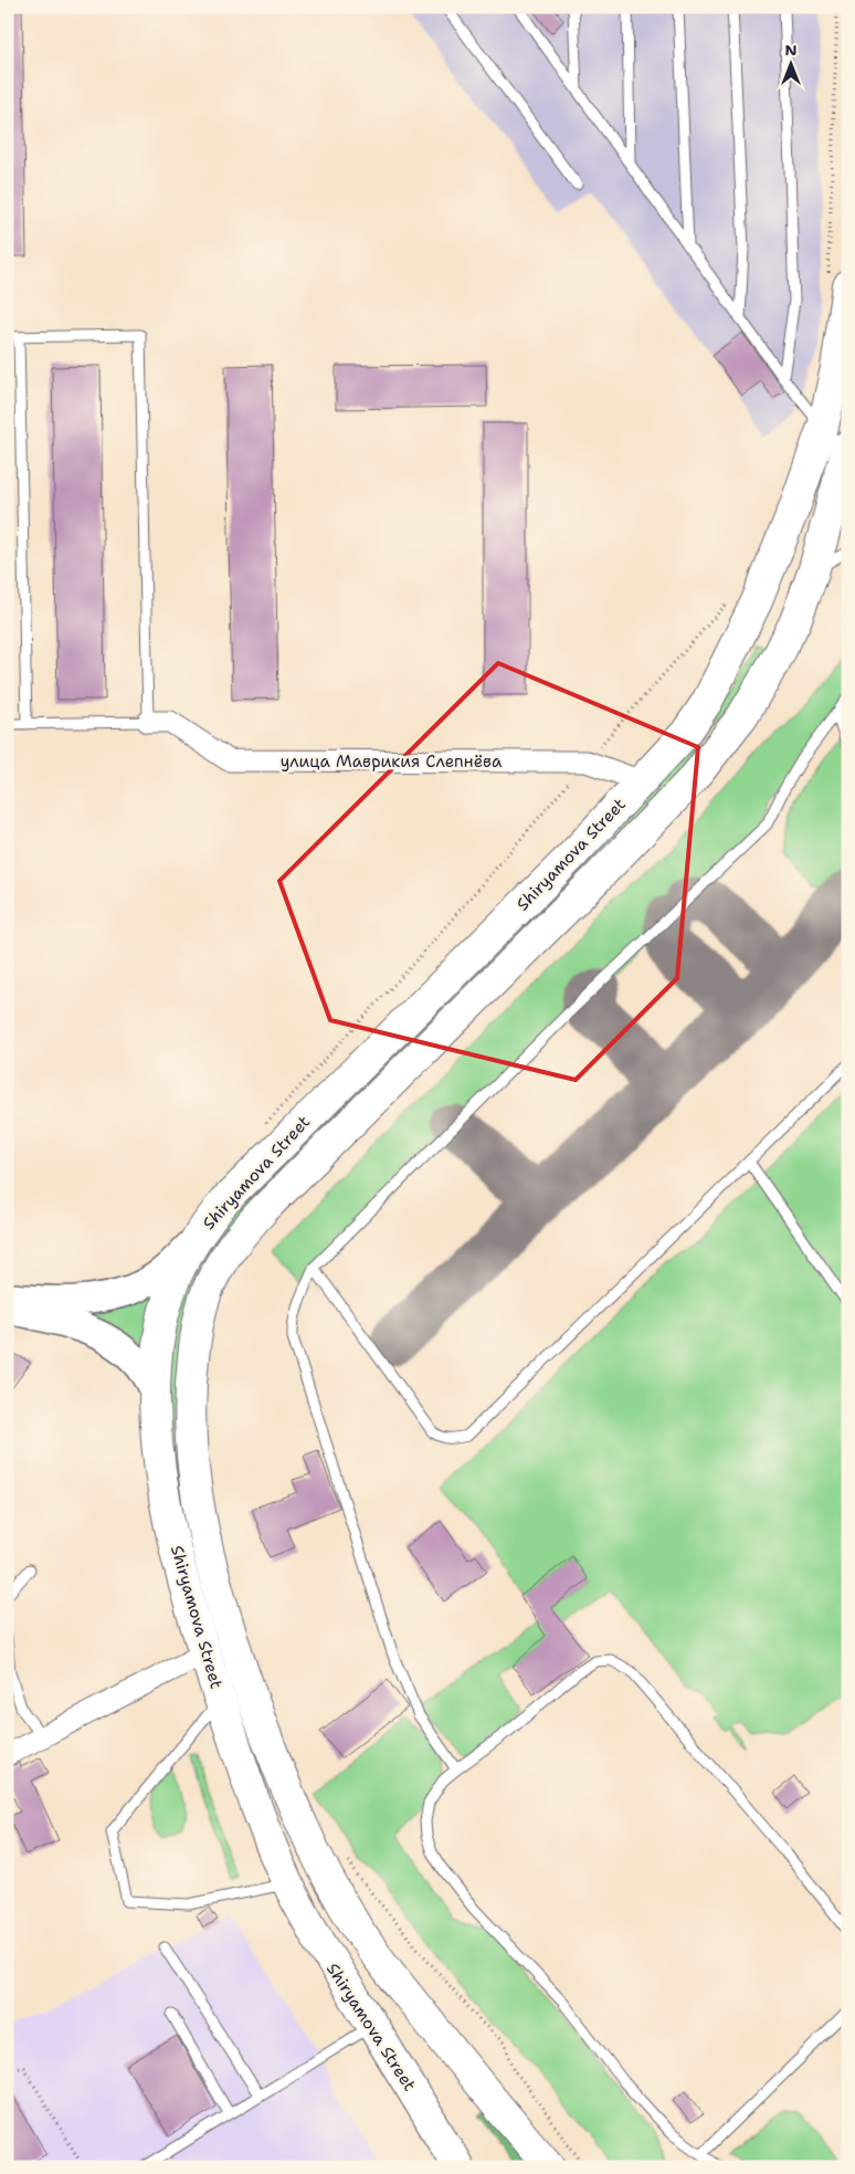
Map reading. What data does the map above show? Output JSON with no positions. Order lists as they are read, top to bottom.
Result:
{
  "streets": {
    "main road": ["Shiryamova Street"],
    "street": ["улица Маврикия Слепнёва"]
  },
  "crossings": [
    ["улица Маврикия Слепнёва", "Shiryamova Street"]
  ],
  "north": "top"
}
